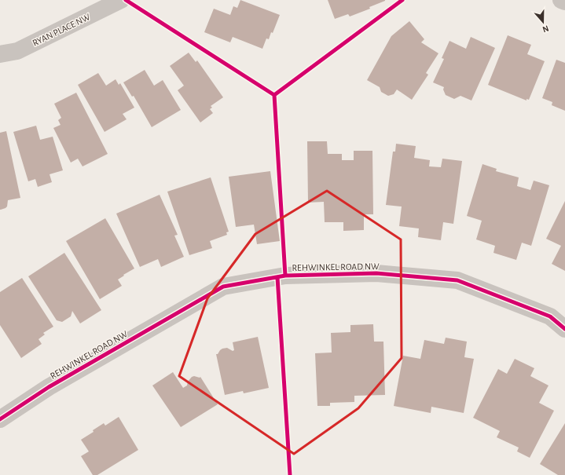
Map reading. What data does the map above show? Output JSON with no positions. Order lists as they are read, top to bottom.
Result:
{
  "streets": {
    "street": ["RYAN PLACE NW", "REHWINKEL ROAD NW"]
  },
  "north": "bottom"
}
